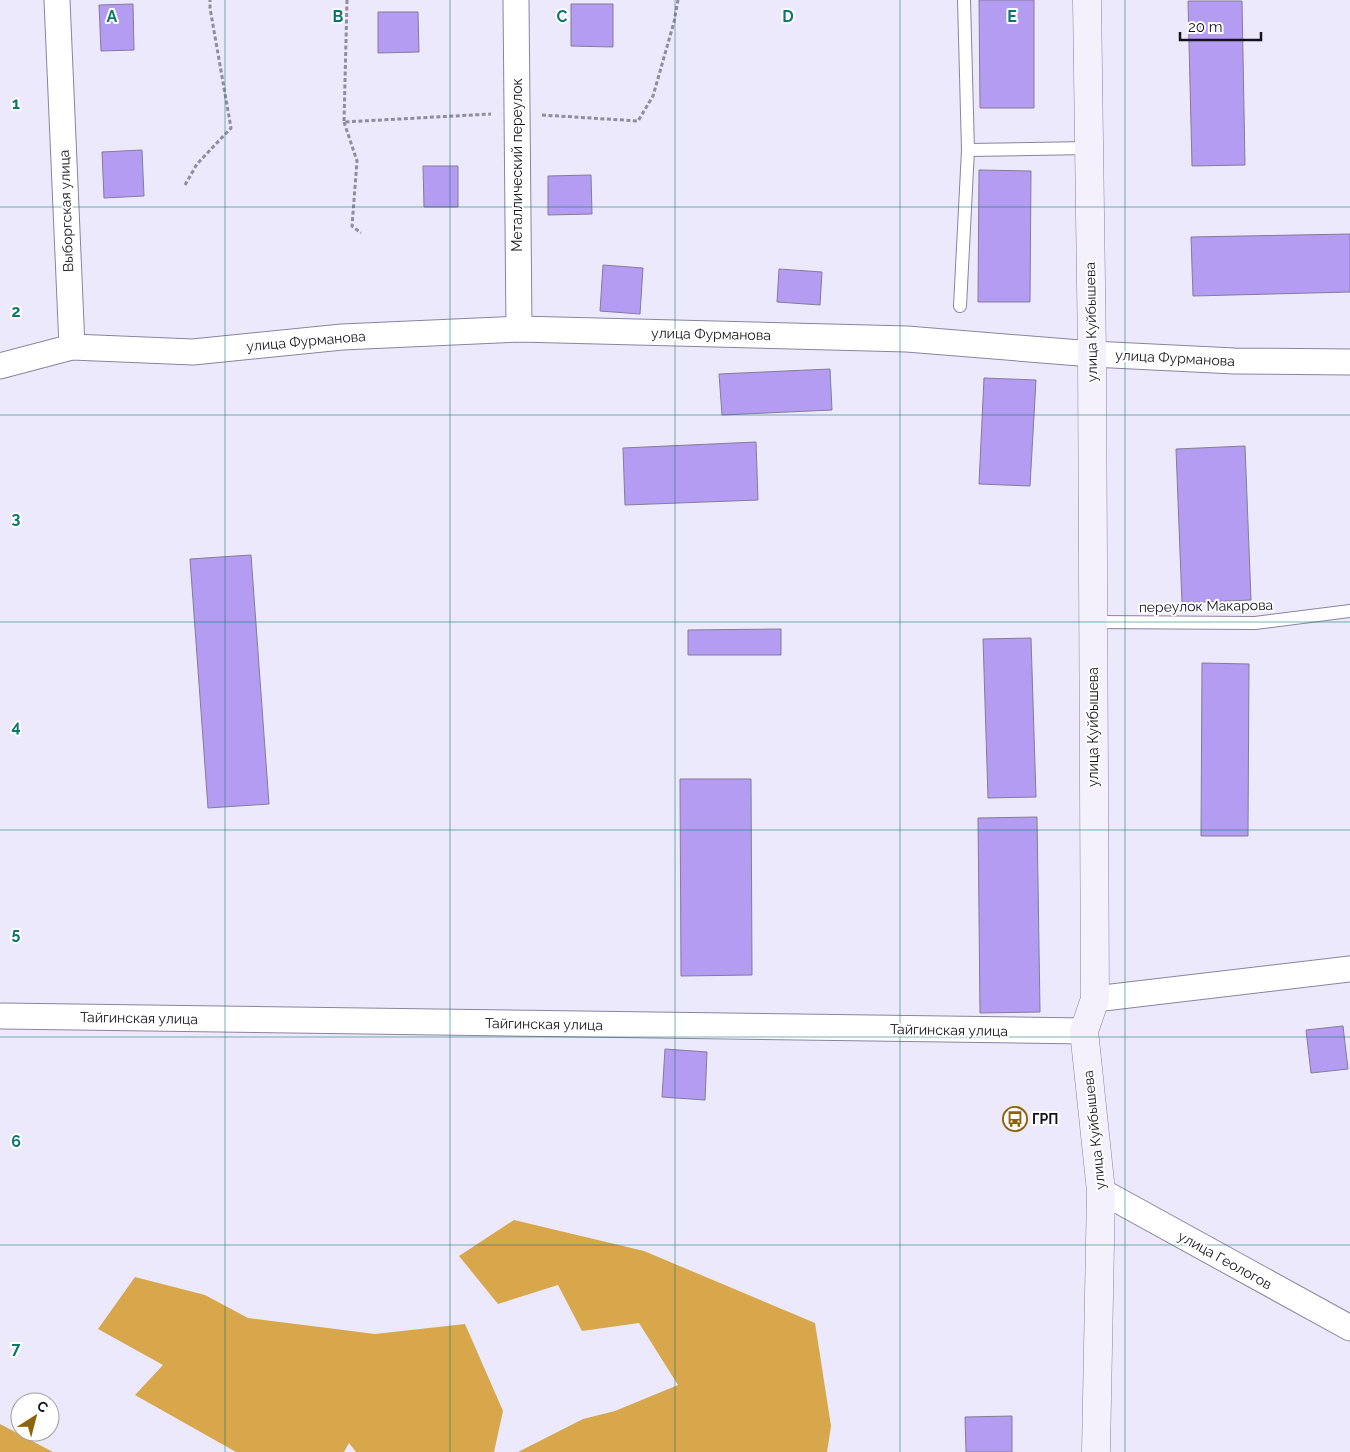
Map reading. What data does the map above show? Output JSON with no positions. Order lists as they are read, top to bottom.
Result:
{
  "streets": {
    "street": [
      "Металлический переулок",
      "Выборгская улица",
      "улица Куйбышева",
      "улица Фурманова",
      "Тайгинская улица",
      "улица Геологов"
    ],
    "lane": ["переулок Макарова"]
  },
  "crossings": [
    ["Металлический переулок", "улица Фурманова"],
    ["Выборгская улица", "улица Фурманова"],
    ["улица Куйбышева", "улица Фурманова"],
    ["улица Куйбышева", "переулок Макарова"],
    ["улица Куйбышева", "Тайгинская улица"],
    ["улица Куйбышева", "улица Геологов"]
  ],
  "places": {
    "bus stop": ["ГРП"]
  },
  "scale_bar": "20 m",
  "north": "top right",
  "grid": {
    "columns": [
      "A",
      "B",
      "C",
      "D",
      "E"
    ],
    "rows": [
      "1",
      "2",
      "3",
      "4",
      "5",
      "6",
      "7"
    ]
  }
}
